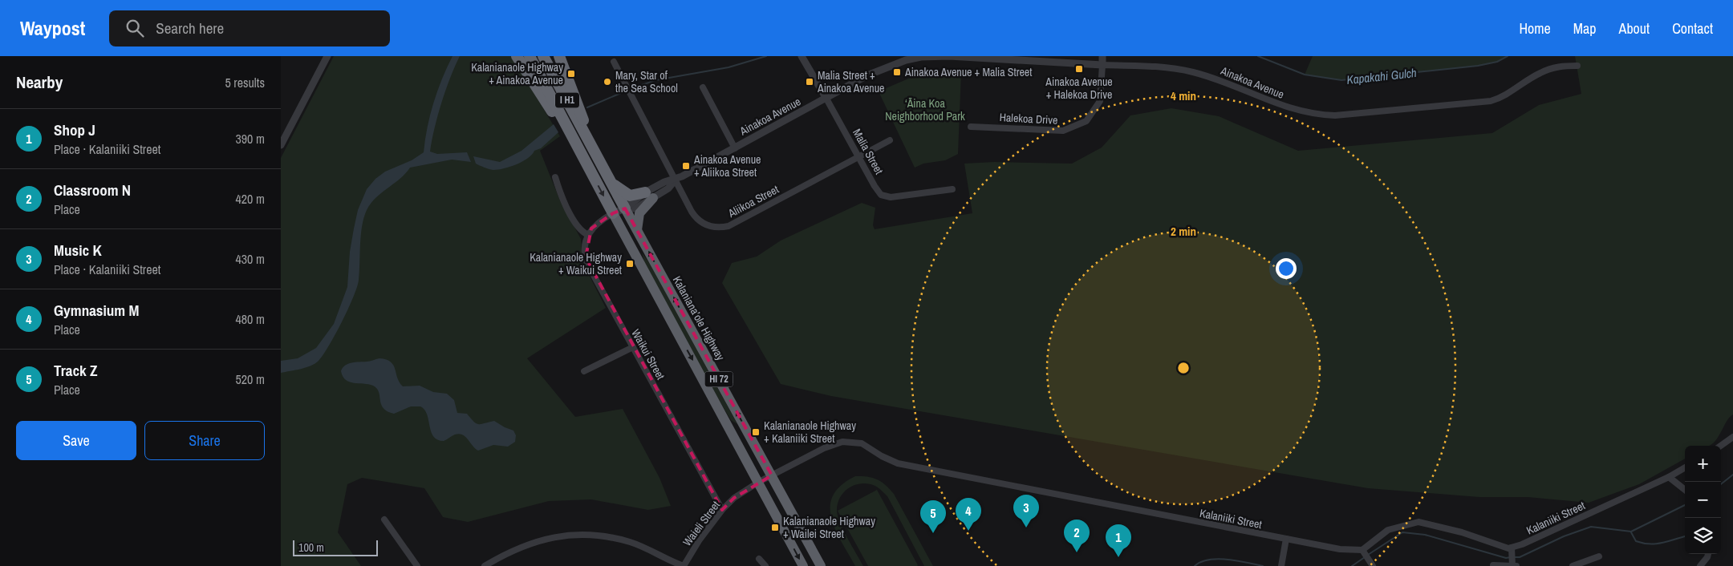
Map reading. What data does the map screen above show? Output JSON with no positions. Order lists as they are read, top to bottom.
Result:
{
  "streets": {
    "highway": ["I H1", "Kalaniana’ole Highway", "HI 72"],
    "street": [
      "Ainakoa Avenue",
      "Halekoa Drive",
      "Malia Street",
      "Aliikoa Street",
      "Waikui Street",
      "Kalaniiki Street",
      "Waieli Street"
    ]
  },
  "crossings": [
    ["Ainakoa Avenue", "I H1"],
    ["Ainakoa Avenue", "Halekoa Drive"],
    ["Ainakoa Avenue", "Malia Street"],
    ["Ainakoa Avenue", "Aliikoa Street"],
    ["Ainakoa Avenue", "Kalaniana’ole Highway"],
    ["Ainakoa Avenue", "HI 72"],
    ["I H1", "Kalaniana’ole Highway"],
    ["I H1", "HI 72"],
    ["Malia Street", "Aliikoa Street"],
    ["Kalaniana’ole Highway", "Kalaniiki Street"],
    ["Waikui Street", "Waieli Street"],
    ["HI 72", "Kalaniiki Street"],
    ["HI 72", "Waieli Street"],
    ["Kalaniiki Street", "Waieli Street"]
  ],
  "water": ["Kapakahi Gulch"],
  "parks": ["‘Āina Koa Neighborhood Park"],
  "places": {
    "transit": [
      "Ainakoa Avenue + Halekoa Drive",
      "Ainakoa Avenue + Malia Street",
      "Kalanianaole Highway + Ainakoa Avenue",
      "Malia Street + Ainakoa Avenue",
      "Ainakoa Avenue + Aliikoa Street",
      "Kalanianaole Highway + Waikui Street",
      "Kalanianaole Highway + Kalaniiki Street",
      "Kalanianaole Highway + Wailei Street"
    ],
    "other": ["Mary, Star of the Sea School"]
  },
  "scale_bar": "100 m",
  "page": {
    "header": "Waypost",
    "search": "Search here",
    "nav": [
      "Home",
      "Map",
      "About",
      "Contact"
    ],
    "heading": ["Nearby", "5 results"],
    "list": [
      {
        "mark": "1",
        "name": "Shop J",
        "note": "Place · Kalaniiki Street",
        "value": "390 m"
      },
      {
        "mark": "2",
        "name": "Classroom N",
        "note": "Place",
        "value": "420 m"
      },
      {
        "mark": "3",
        "name": "Music K",
        "note": "Place · Kalaniiki Street",
        "value": "430 m"
      },
      {
        "mark": "4",
        "name": "Gymnasium M",
        "note": "Place",
        "value": "480 m"
      },
      {
        "mark": "5",
        "name": "Track Z",
        "note": "Place",
        "value": "520 m"
      }
    ],
    "buttons": ["Save", "Share"],
    "map_buttons": ["+", "−"],
    "pins": [
      "3",
      "4",
      "5",
      "2",
      "1"
    ],
    "scale": "100 m"
  },
  "rings": ["4 min", "2 min"]
}
